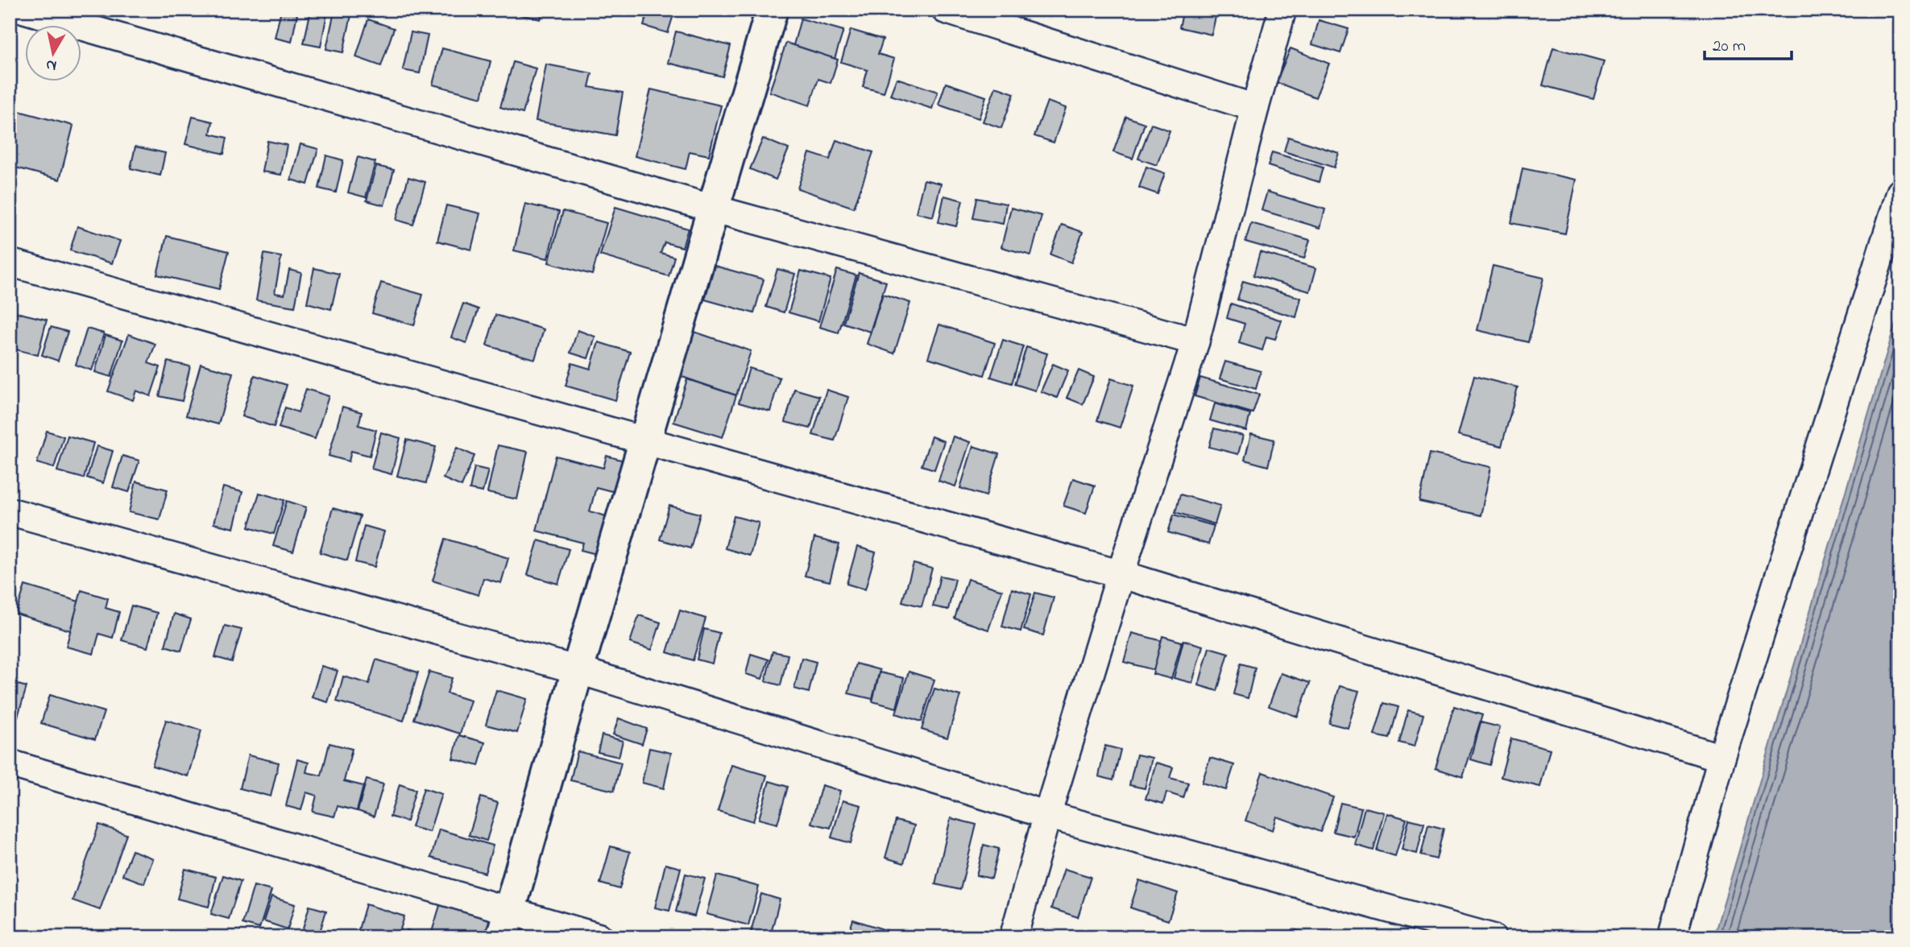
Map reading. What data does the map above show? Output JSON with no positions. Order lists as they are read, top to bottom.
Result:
{
  "scale_bar": "20 m",
  "north": "bottom"
}
